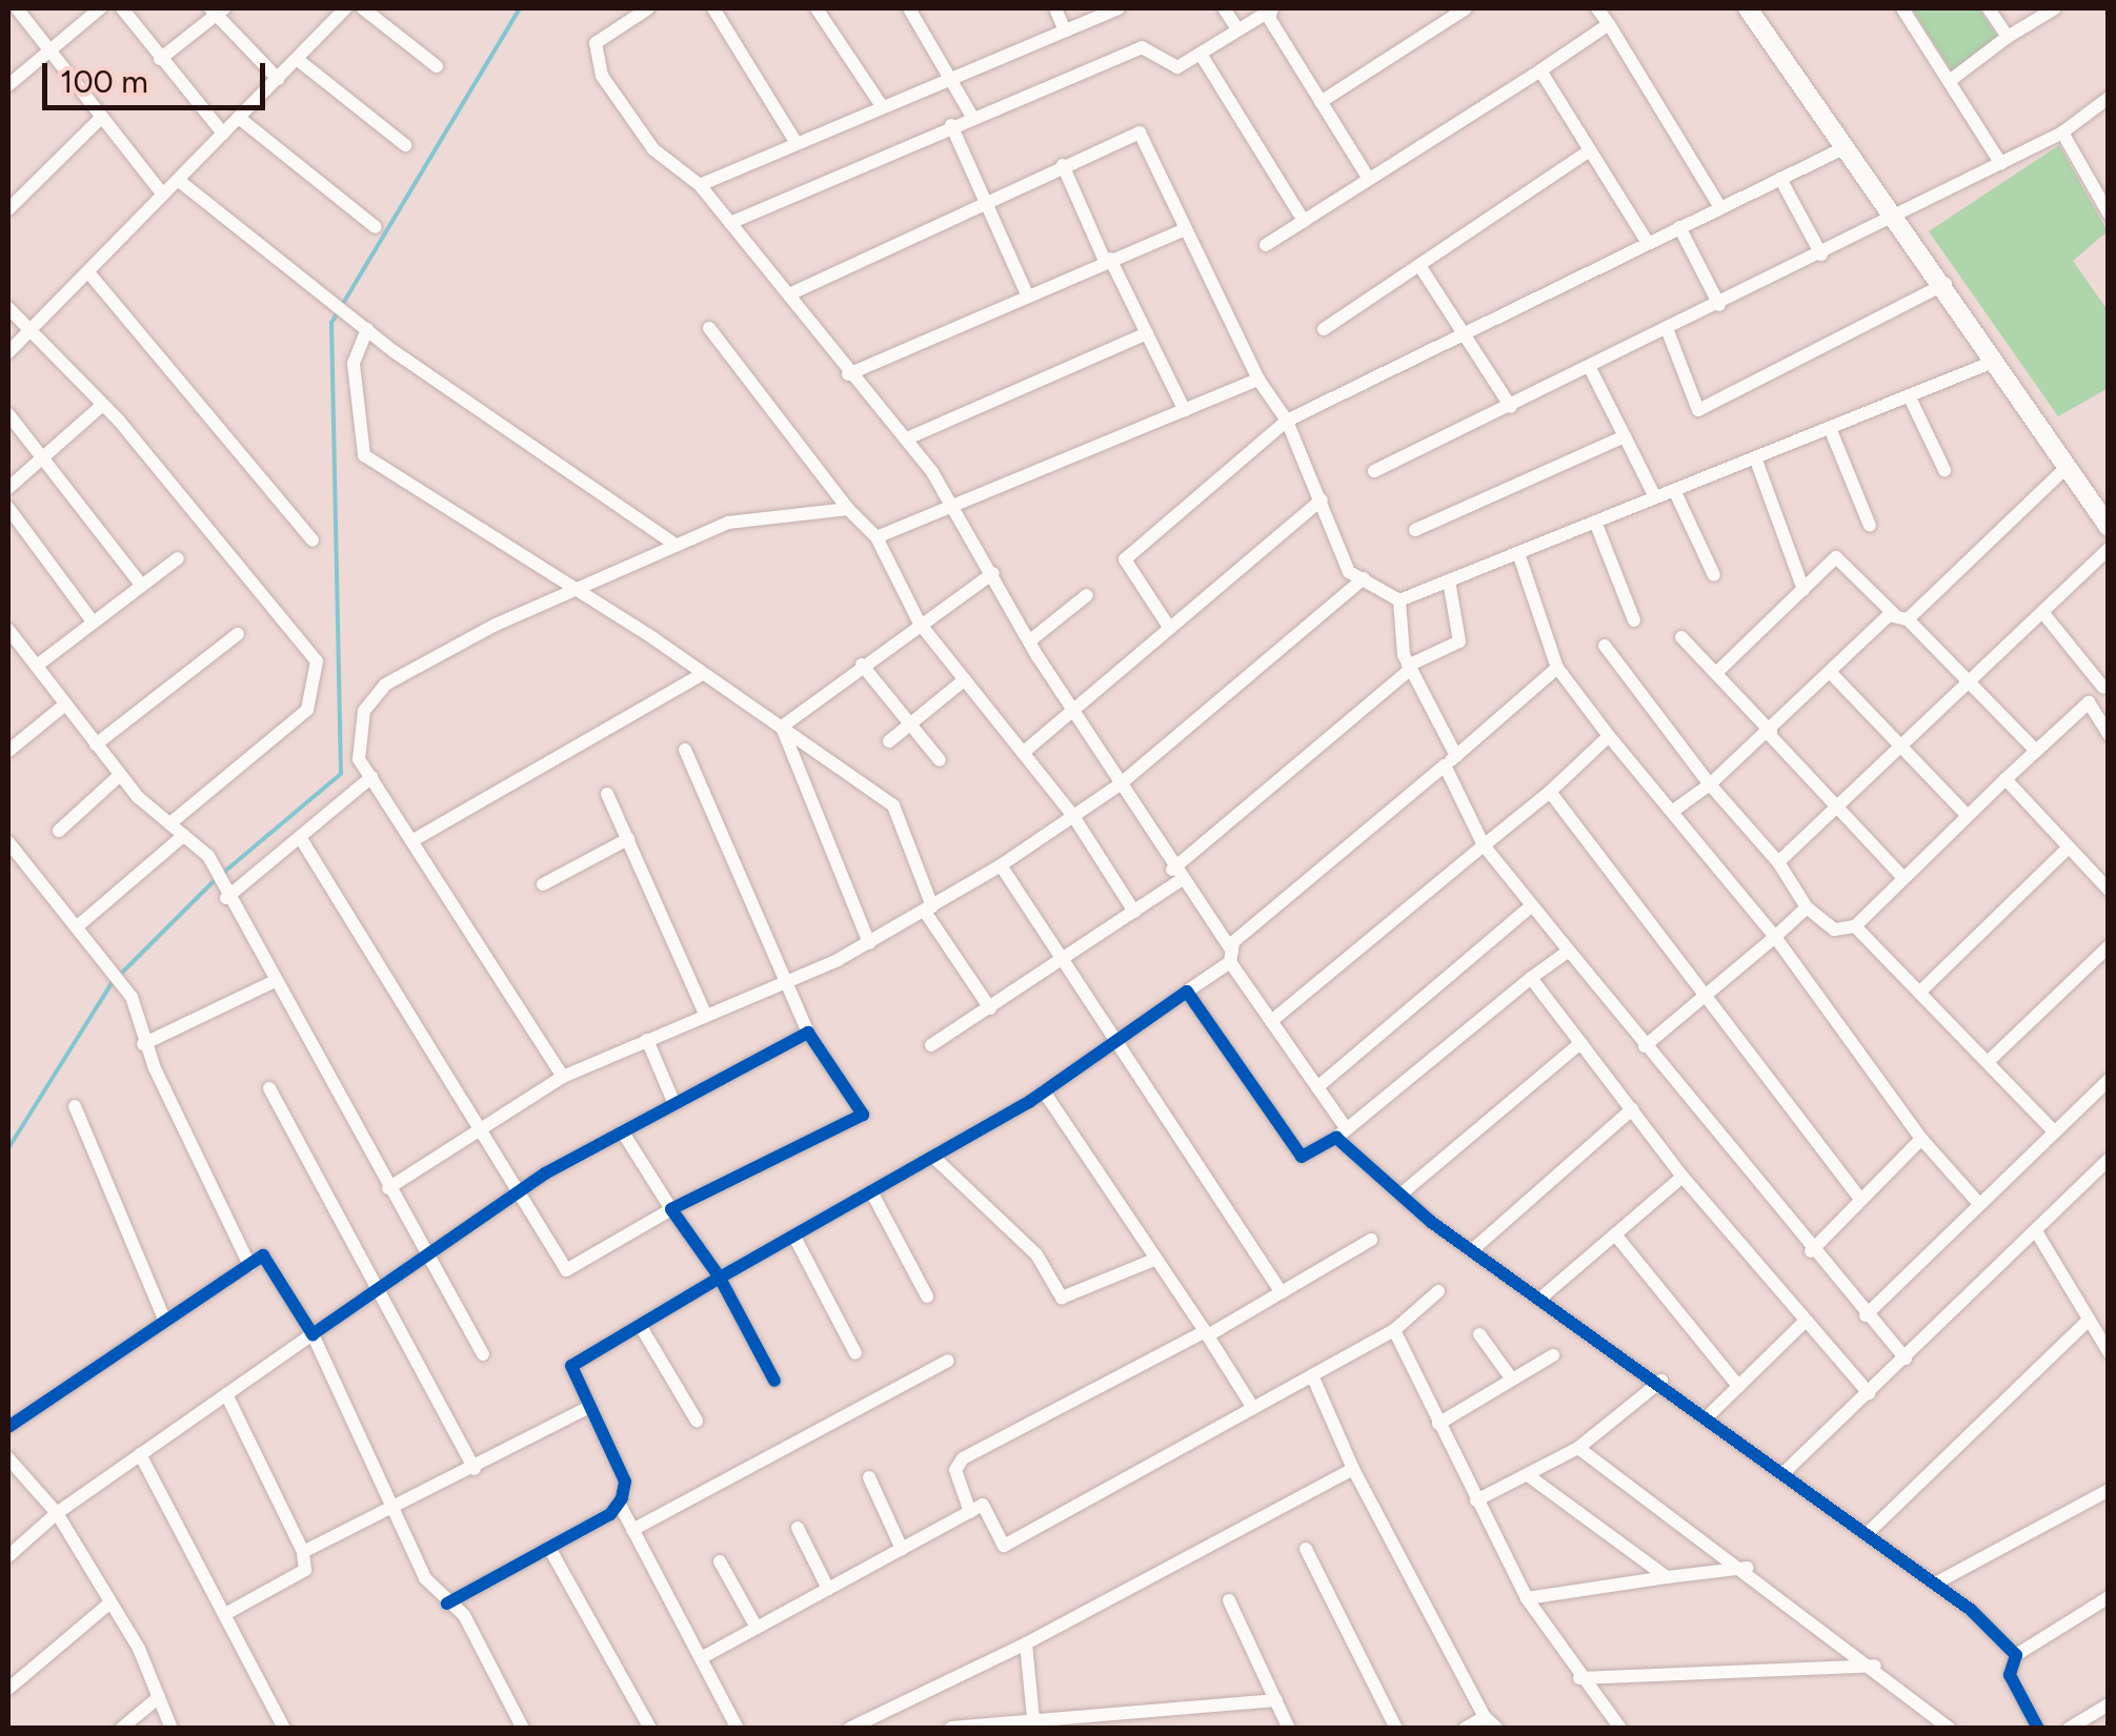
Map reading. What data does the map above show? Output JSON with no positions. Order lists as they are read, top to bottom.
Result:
{
  "scale_bar": "100 m"
}
